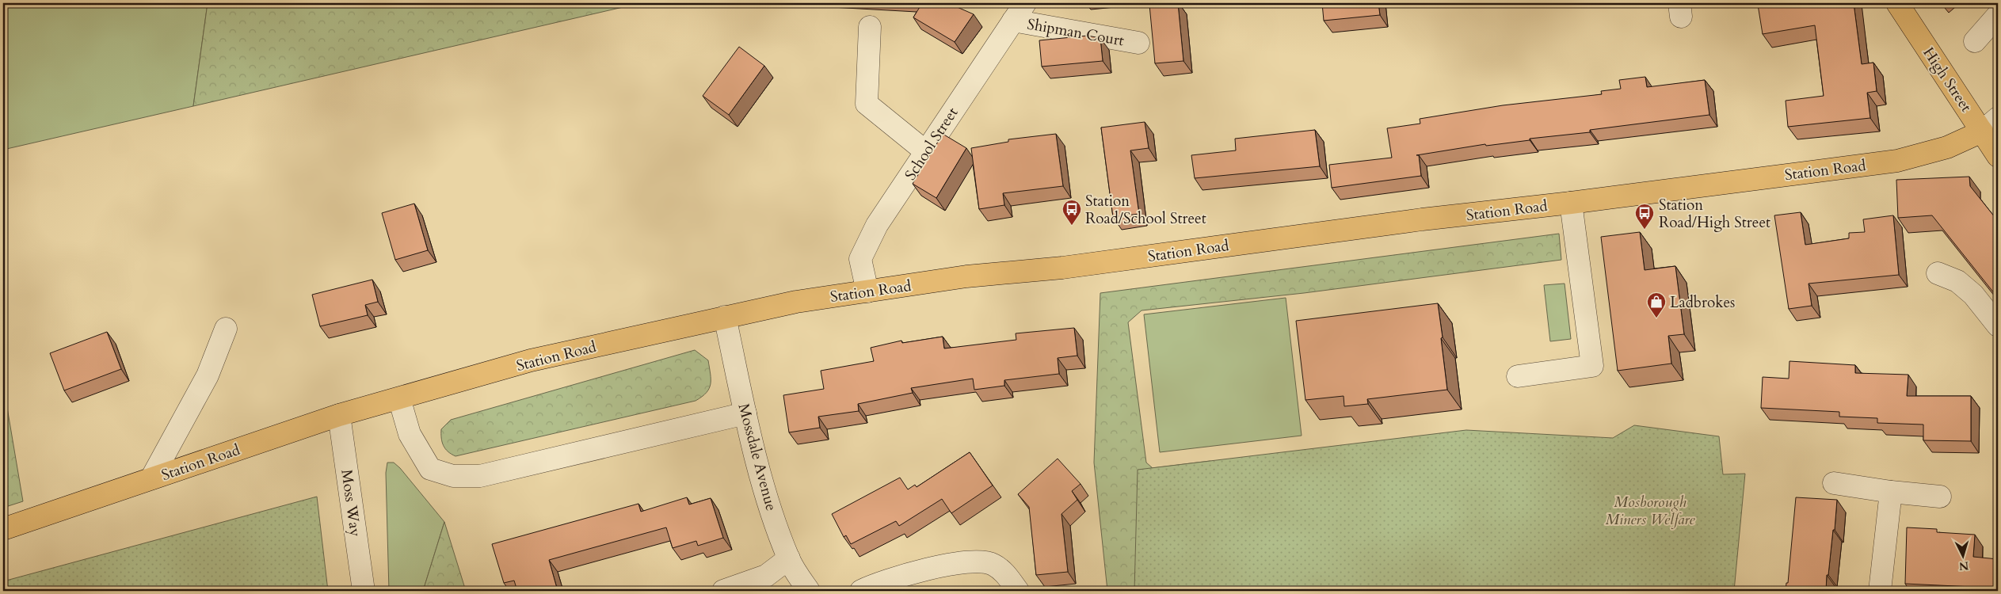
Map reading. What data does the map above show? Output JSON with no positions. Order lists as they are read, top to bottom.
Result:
{
  "streets": {
    "main road": ["High Street", "Station Road"],
    "street": [
      "Shipman Court",
      "School Street",
      "Mossdale Avenue",
      "Moss Way"
    ]
  },
  "crossings": [
    ["Shipman Court", "School Street"],
    ["High Street", "Station Road"],
    ["School Street", "Station Road"],
    ["Station Road", "Mossdale Avenue"],
    ["Station Road", "Moss Way"]
  ],
  "parks": ["Mosborough Miners Welfare"],
  "places": {
    "bus stop": ["Station Road/School Street", "Station Road/High Street"],
    "shop": ["Ladbrokes"]
  },
  "north": "bottom"
}
